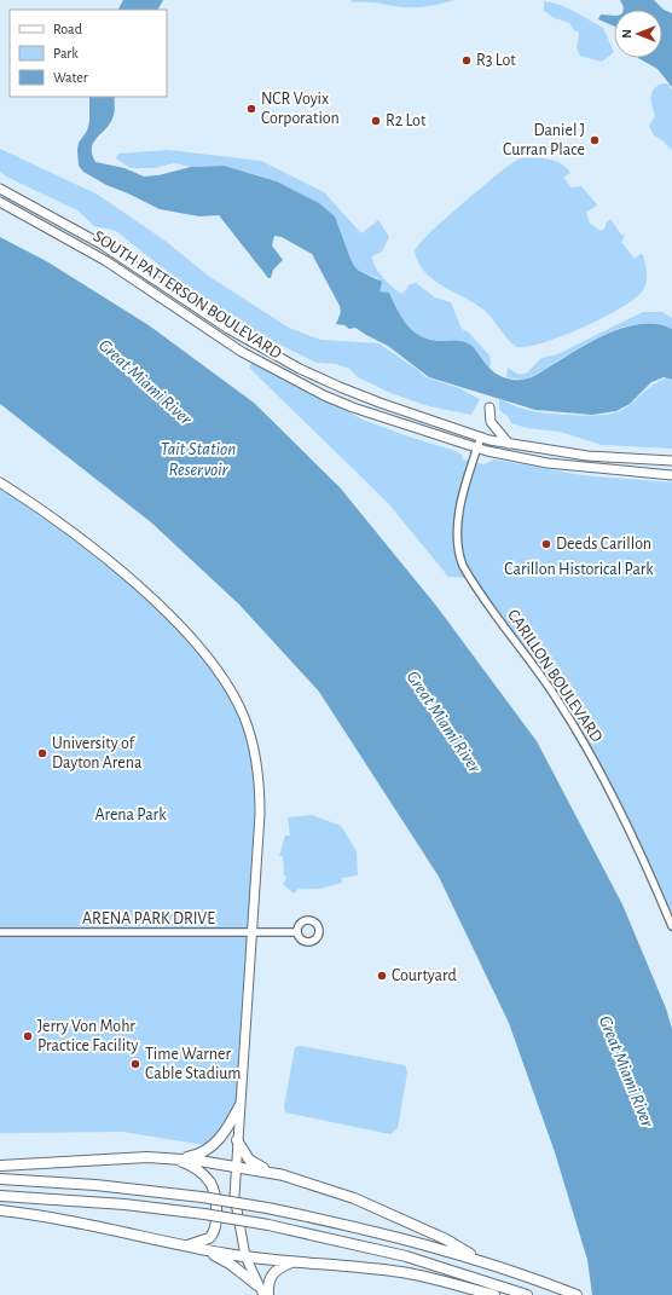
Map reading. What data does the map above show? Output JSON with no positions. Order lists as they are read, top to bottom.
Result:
{
  "streets": {
    "main road": ["SOUTH PATTERSON BOULEVARD"],
    "street": ["CARILLON BOULEVARD", "ARENA PARK DRIVE"]
  },
  "crossings": [
    ["SOUTH PATTERSON BOULEVARD", "CARILLON BOULEVARD"]
  ],
  "water": ["Great Miami River", "Tait Station Reservoir"],
  "parks": ["Carillon Historical Park", "Arena Park"],
  "places": [
    "R3 Lot",
    "NCR Voyix Corporation",
    "R2 Lot",
    "Daniel J Curran Place",
    "Deeds Carillon",
    "University of Dayton Arena",
    "Courtyard",
    "Jerry Von Mohr Practice Facility",
    "Time Warner Cable Stadium"
  ],
  "legend": ["Road", "Park", "Water"],
  "north": "left"
}
